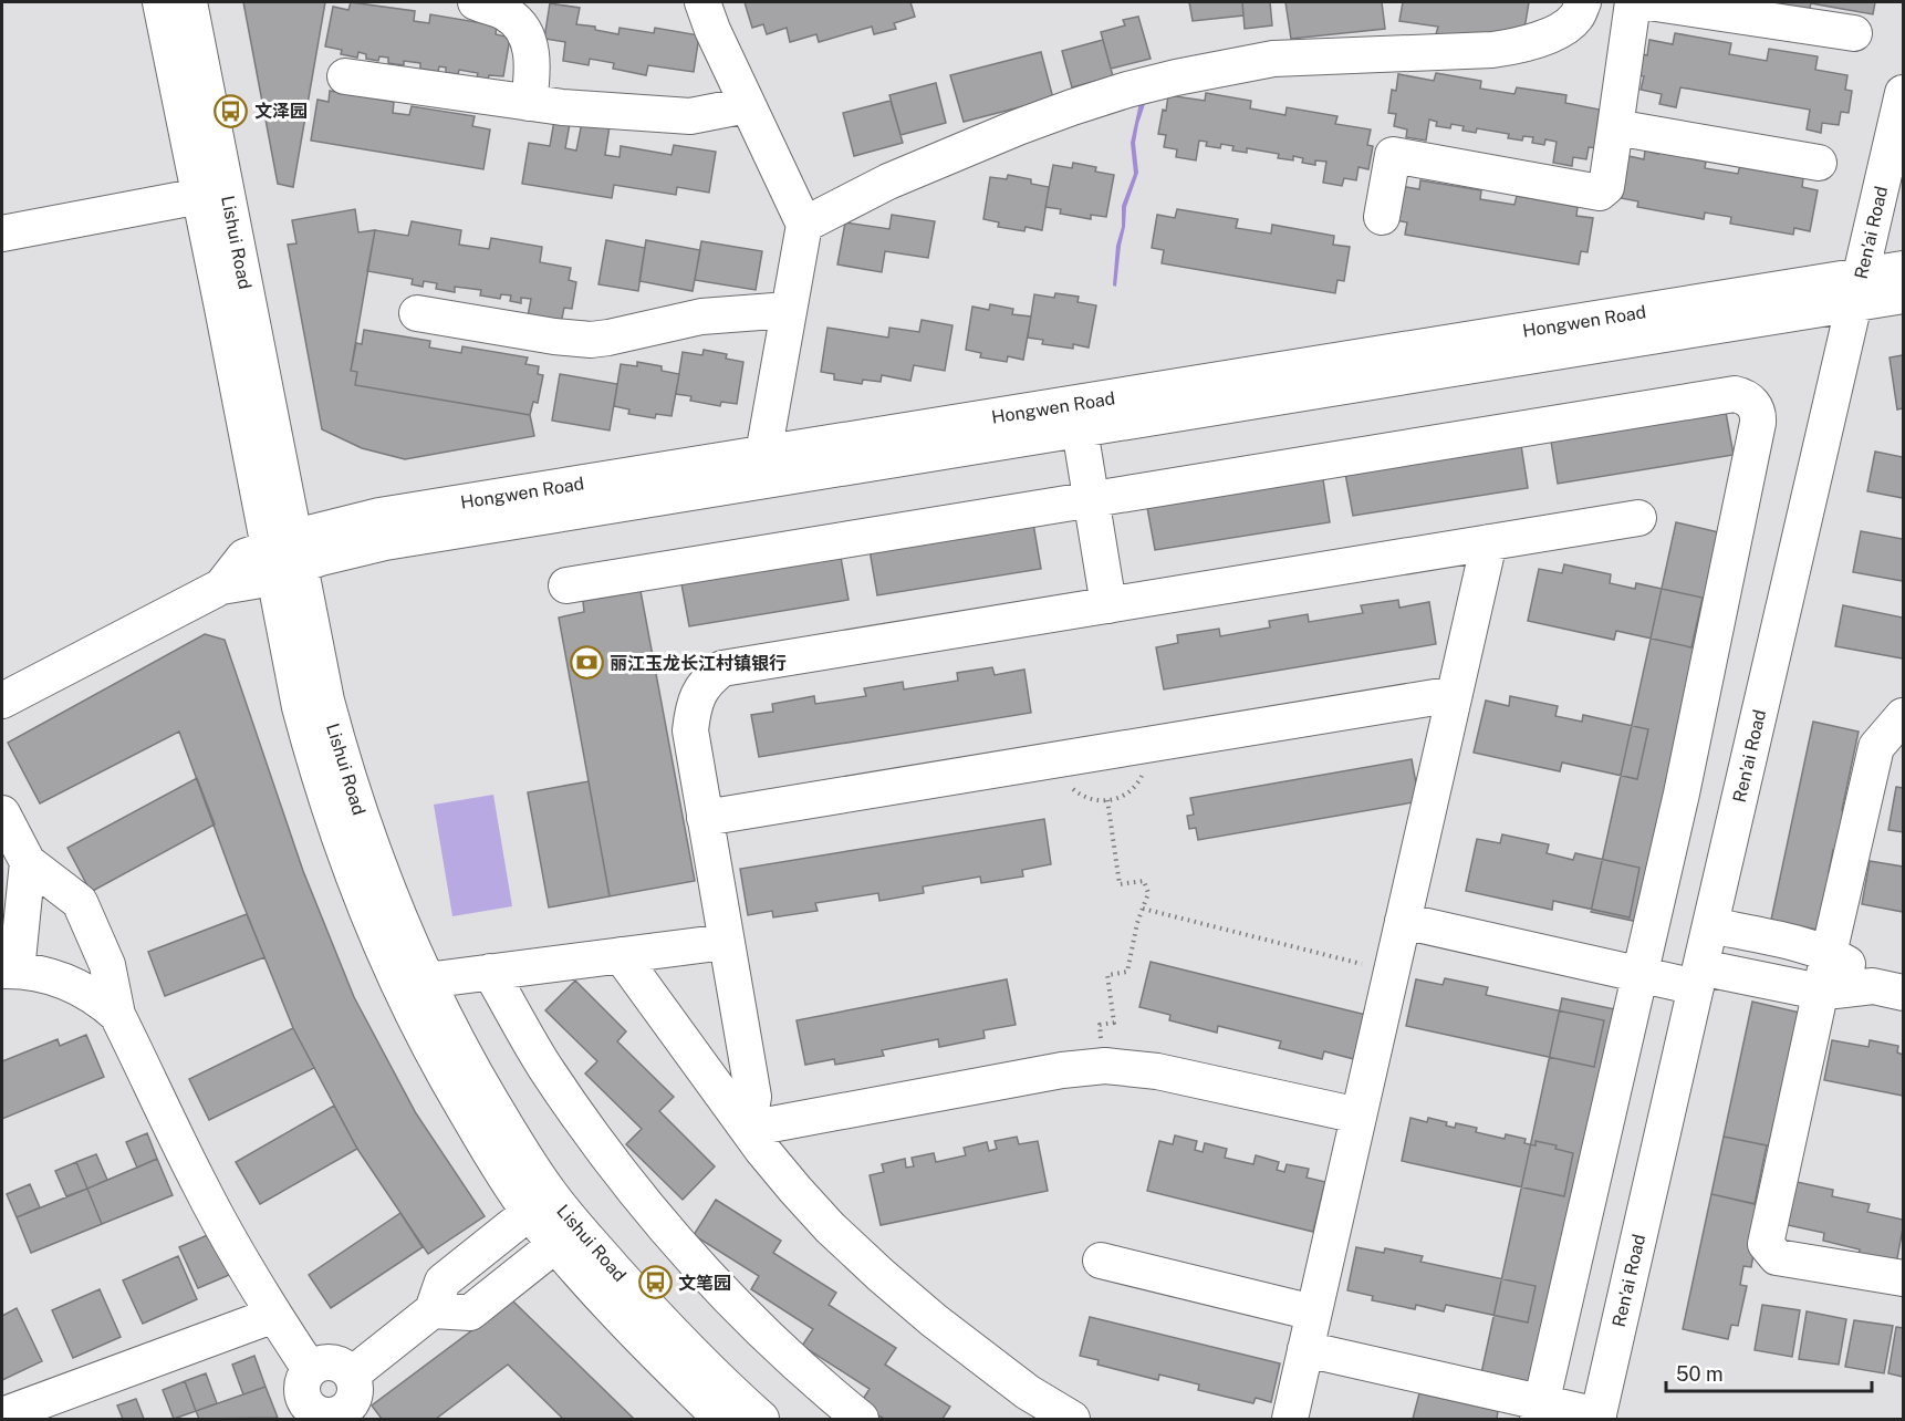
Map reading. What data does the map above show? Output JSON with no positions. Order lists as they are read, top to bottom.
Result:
{
  "streets": {
    "street": ["Ren'ai Road", "Lishui Road", "Hongwen Road"]
  },
  "crossings": [
    ["Ren'ai Road", "Hongwen Road"],
    ["Lishui Road", "Hongwen Road"]
  ],
  "places": {
    "bus stop": ["文泽园", "文笔园"],
    "bank": ["丽江玉龙长江村镇银行"]
  },
  "scale_bar": "50 m"
}
